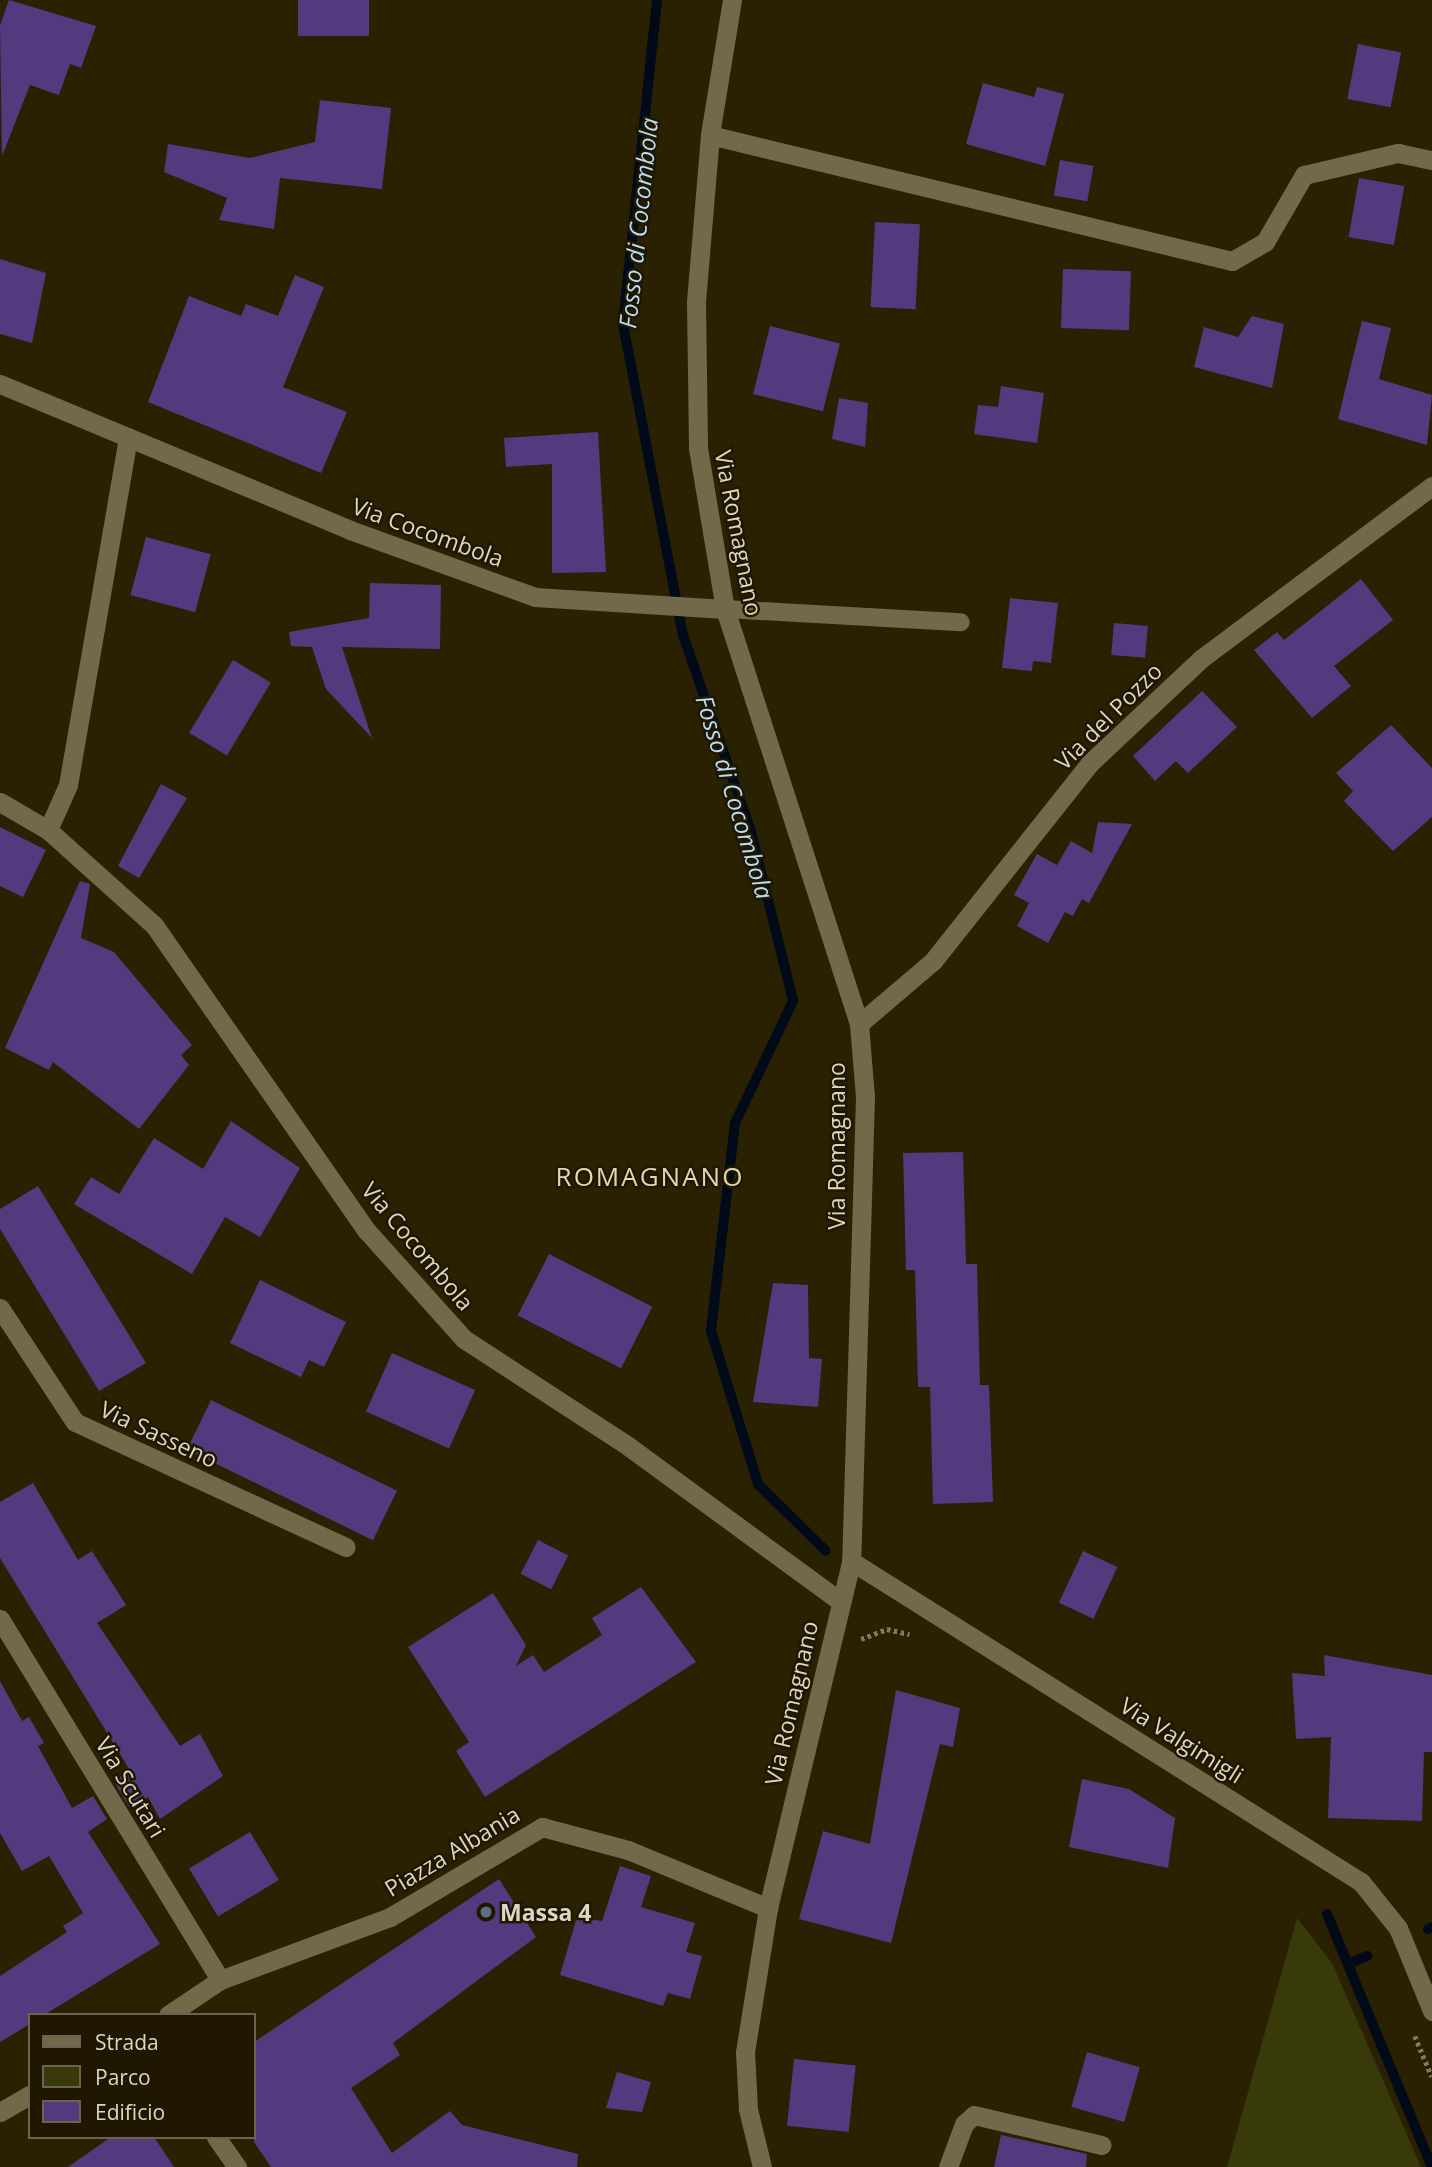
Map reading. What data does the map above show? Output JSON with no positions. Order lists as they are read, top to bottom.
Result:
{
  "streets": {
    "street": [
      "Via Cocombola",
      "Via Romagnano",
      "Via del Pozzo",
      "Via Sasseno",
      "Via Valgimigli",
      "Via Scutari",
      "Piazza Albania"
    ]
  },
  "crossings": [
    ["Via Cocombola", "Via Romagnano"],
    ["Via Romagnano", "Via del Pozzo"],
    ["Via Romagnano", "Via Valgimigli"],
    ["Via Romagnano", "Piazza Albania"],
    ["Via Scutari", "Piazza Albania"]
  ],
  "districts": ["ROMAGNANO"],
  "water": ["Fosso di Cocombola"],
  "places": ["Massa 4"],
  "legend": ["Strada", "Parco", "Edificio"]
}
